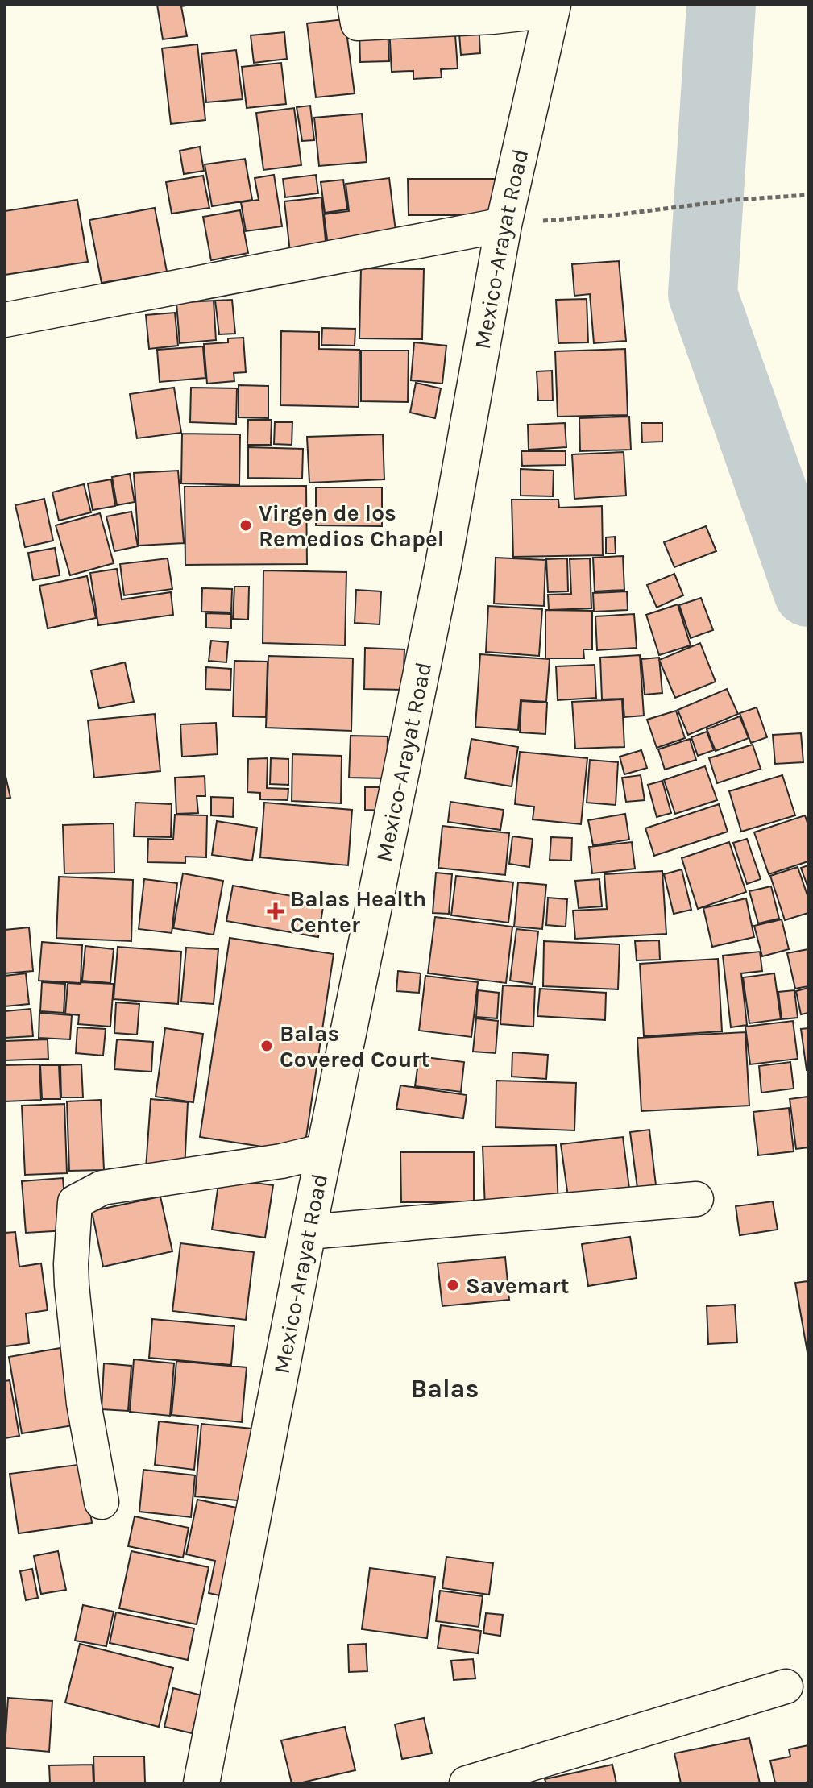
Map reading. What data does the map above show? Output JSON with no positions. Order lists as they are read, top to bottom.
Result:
{
  "streets": {
    "main road": ["Mexico-Arayat Road"]
  },
  "districts": ["Balas"],
  "places": {
    "other": ["Virgen de los Remedios Chapel", "Balas Covered Court", "Savemart"],
    "health": ["Balas Health Center"]
  }
}
